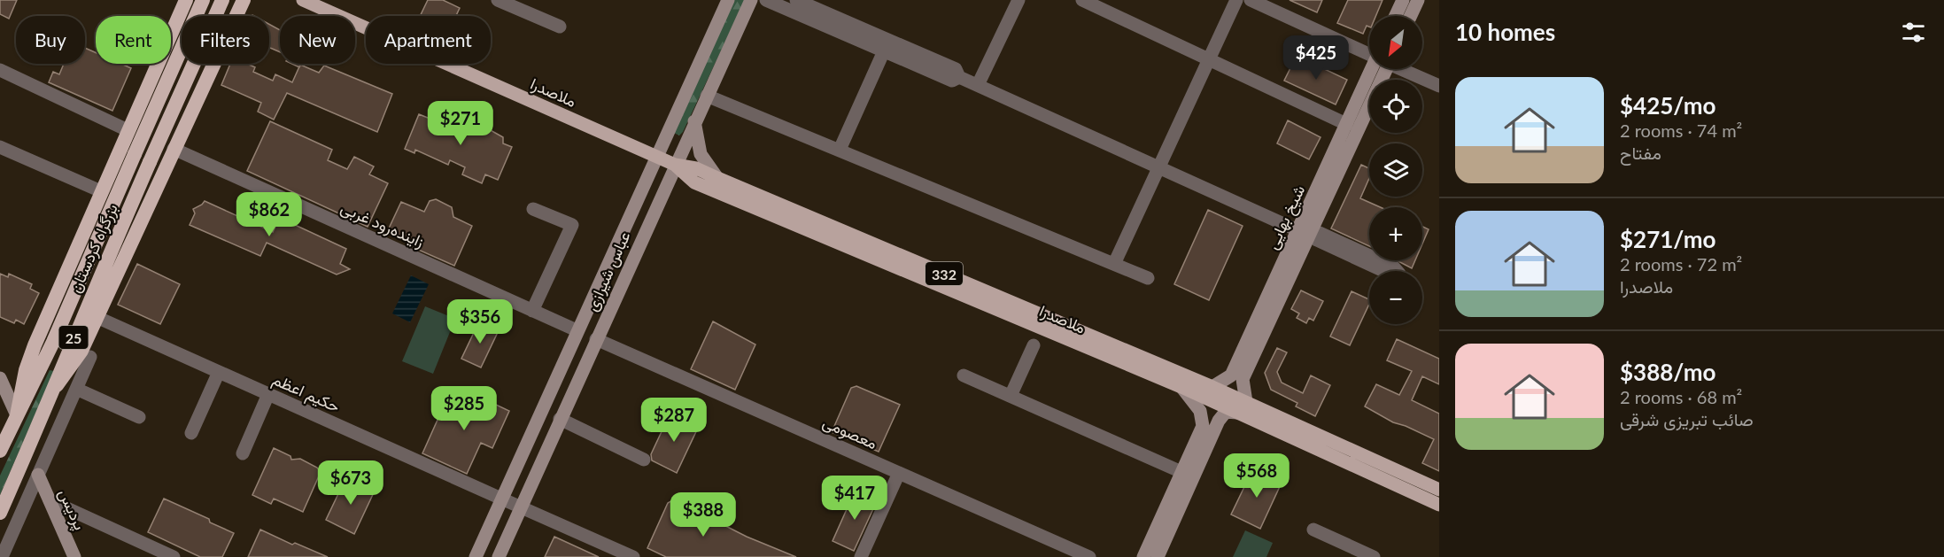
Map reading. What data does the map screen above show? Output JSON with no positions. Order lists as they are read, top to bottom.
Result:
{
  "streets": {
    "highway": ["بزرگراه کردستان", "25"],
    "main road": [
      "ملاصدرا",
      "شیخ بهایی",
      "عباس شیرازی",
      "332",
      "پردیس"
    ],
    "street": ["زاینده‌رود غربی", "حکیم اعظم", "معصومی"]
  },
  "crossings": [
    ["ملاصدرا", "شیخ بهایی"],
    ["ملاصدرا", "عباس شیرازی"],
    ["زاینده‌رود غربی", "عباس شیرازی"],
    ["عباس شیرازی", "حکیم اعظم"],
    ["عباس شیرازی", "معصومی"]
  ],
  "north": "bottom left",
  "page": {
    "heading": "10 homes",
    "map_buttons": ["+", "−"],
    "chip": [
      "Buy",
      "Rent",
      "Filters",
      "New",
      "Apartment"
    ],
    "price": [
      "$425",
      "$271",
      "$862",
      "$356",
      "$285",
      "$287",
      "$568",
      "$673",
      "$417",
      "$388"
    ],
    "list": [
      {
        "name": "$425/mo",
        "note": "2 rooms · 74 m² · مفتاح"
      },
      {
        "name": "$271/mo",
        "note": "2 rooms · 72 m² · ملاصدرا"
      },
      {
        "name": "$388/mo",
        "note": "2 rooms · 68 m² · صائب تبریزی شرقی"
      }
    ]
  }
}
